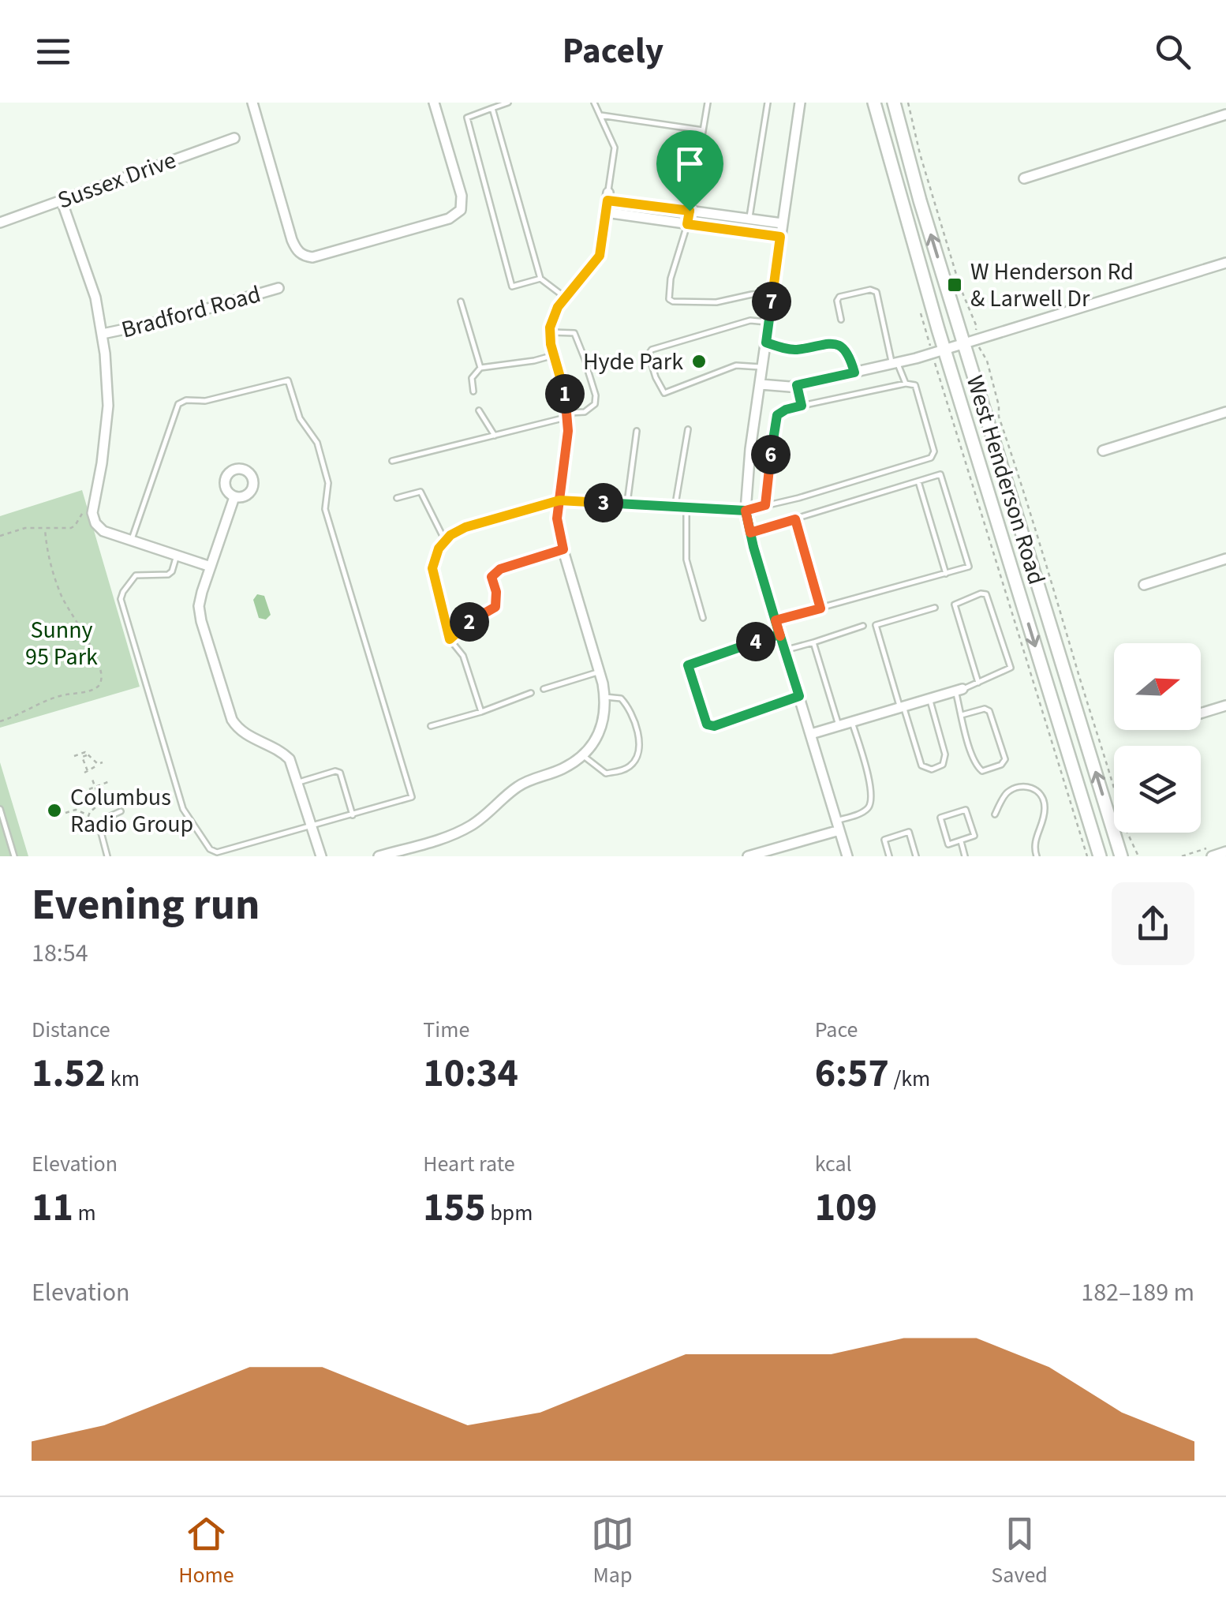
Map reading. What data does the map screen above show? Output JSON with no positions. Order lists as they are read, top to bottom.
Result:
{
  "streets": {
    "main road": ["West Henderson Road"],
    "street": ["Sussex Drive", "Bradford Road"]
  },
  "parks": ["Sunny 95 Park"],
  "places": {
    "transit": ["W Henderson Rd & Larwell Dr"],
    "other": ["Hyde Park", "Columbus Radio Group"]
  },
  "north": "right",
  "page": {
    "header": "Pacely",
    "pins": [
      "7",
      "1",
      "6",
      "3",
      "2",
      "4"
    ],
    "heading": ["Evening run", "18:54"],
    "stats": [
      ["Distance", "1.52 km"],
      ["Time", "10:34"],
      ["Pace", "6:57 /km"],
      ["Elevation", "11 m"],
      ["Heart rate", "155 bpm"],
      ["kcal", "109"]
    ],
    "chart": ["Elevation", "182–189 m"],
    "tabs": ["Home", "Map", "Saved"]
  }
}
